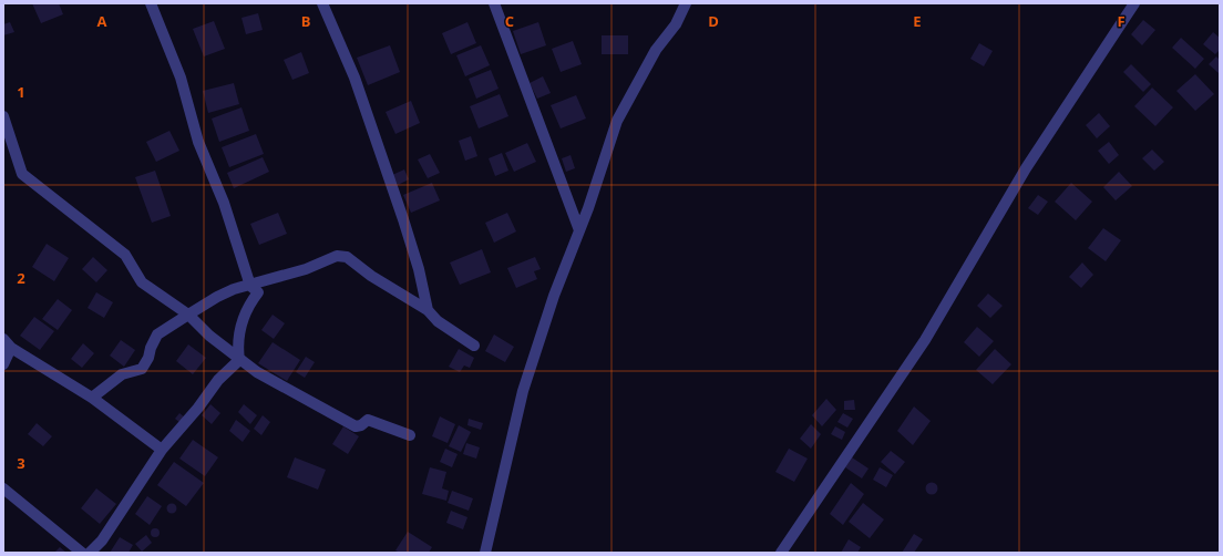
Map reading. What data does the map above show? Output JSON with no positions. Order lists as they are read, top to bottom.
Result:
{
  "grid": {
    "columns": [
      "A",
      "B",
      "C",
      "D",
      "E",
      "F"
    ],
    "rows": ["1", "2", "3"]
  }
}
